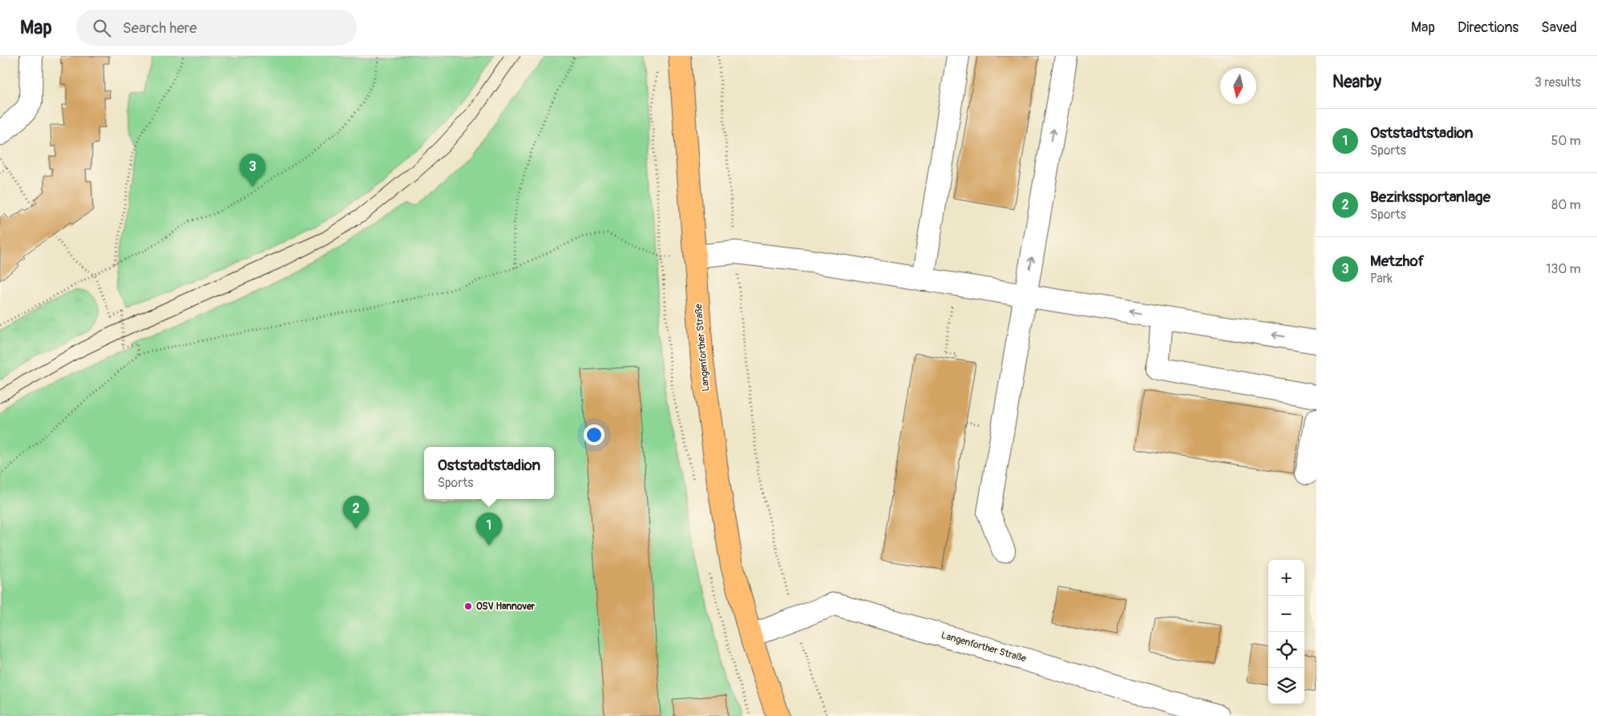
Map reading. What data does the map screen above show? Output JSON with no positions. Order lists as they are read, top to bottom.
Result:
{
  "streets": {
    "main road": ["Langenforther Straße"]
  },
  "places": ["OSV Hannover"],
  "north": "bottom",
  "page": {
    "header": "Map",
    "search": "Search here",
    "nav": ["Map", "Directions", "Saved"],
    "heading": ["Nearby", "3 results"],
    "list": [
      {
        "mark": "1",
        "name": "Oststadtstadion",
        "note": "Sports",
        "value": "50 m"
      },
      {
        "mark": "2",
        "name": "Bezirkssportanlage",
        "note": "Sports",
        "value": "80 m"
      },
      {
        "mark": "3",
        "name": "Metzhof",
        "note": "Park",
        "value": "130 m"
      }
    ],
    "pins": ["3", "2", "1"],
    "popup": ["Oststadtstadion", "Sports"],
    "map_buttons": ["+", "−"]
  }
}
